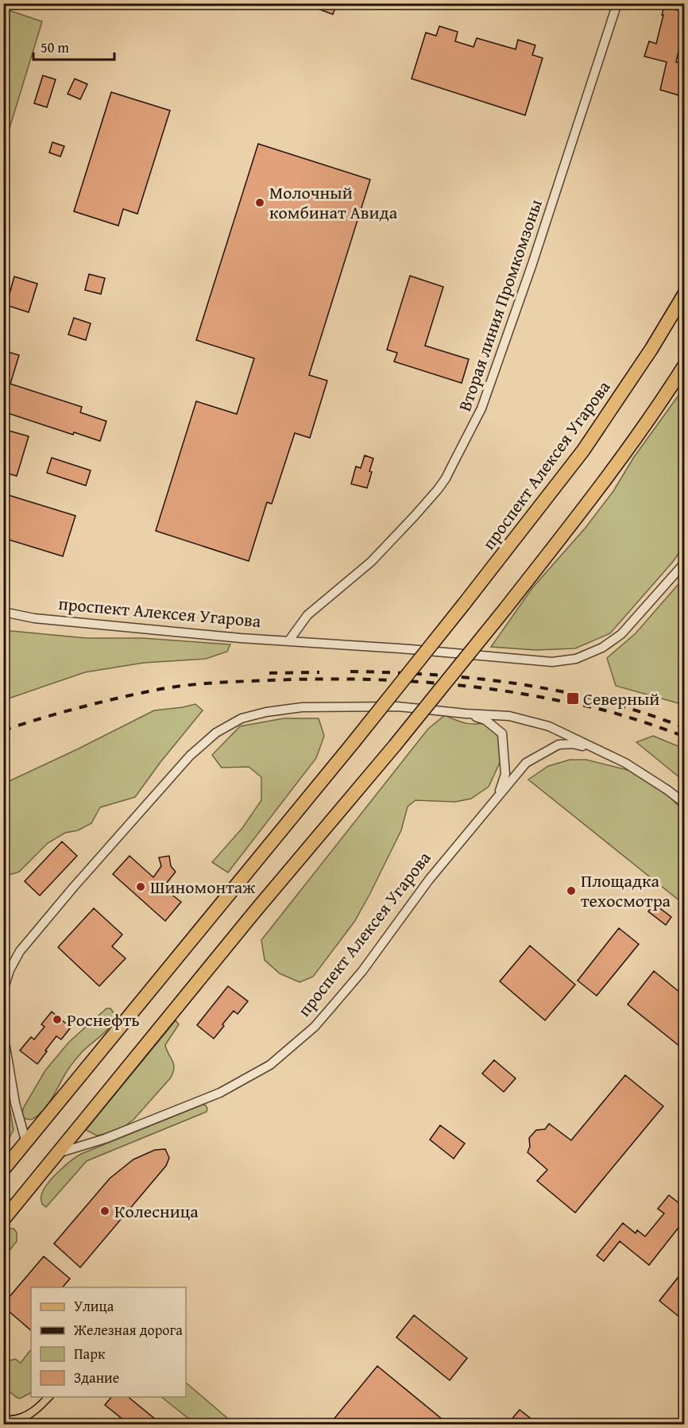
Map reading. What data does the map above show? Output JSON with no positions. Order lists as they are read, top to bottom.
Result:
{
  "streets": {
    "main road": ["проспект Алексея Угарова"],
    "street": ["Вторая линия Промкомзоны"]
  },
  "crossings": [
    ["Вторая линия Промкомзоны", "проспект Алексея Угарова"]
  ],
  "places": {
    "other": [
      "Молочный комбинат Авида",
      "Шиномонтаж",
      "Площадка техосмотра",
      "Роснефть",
      "Колесница"
    ],
    "transit": ["Северный"]
  },
  "legend": [
    "Улица",
    "Железная дорога",
    "Парк",
    "Здание"
  ],
  "scale_bar": "50 m"
}
